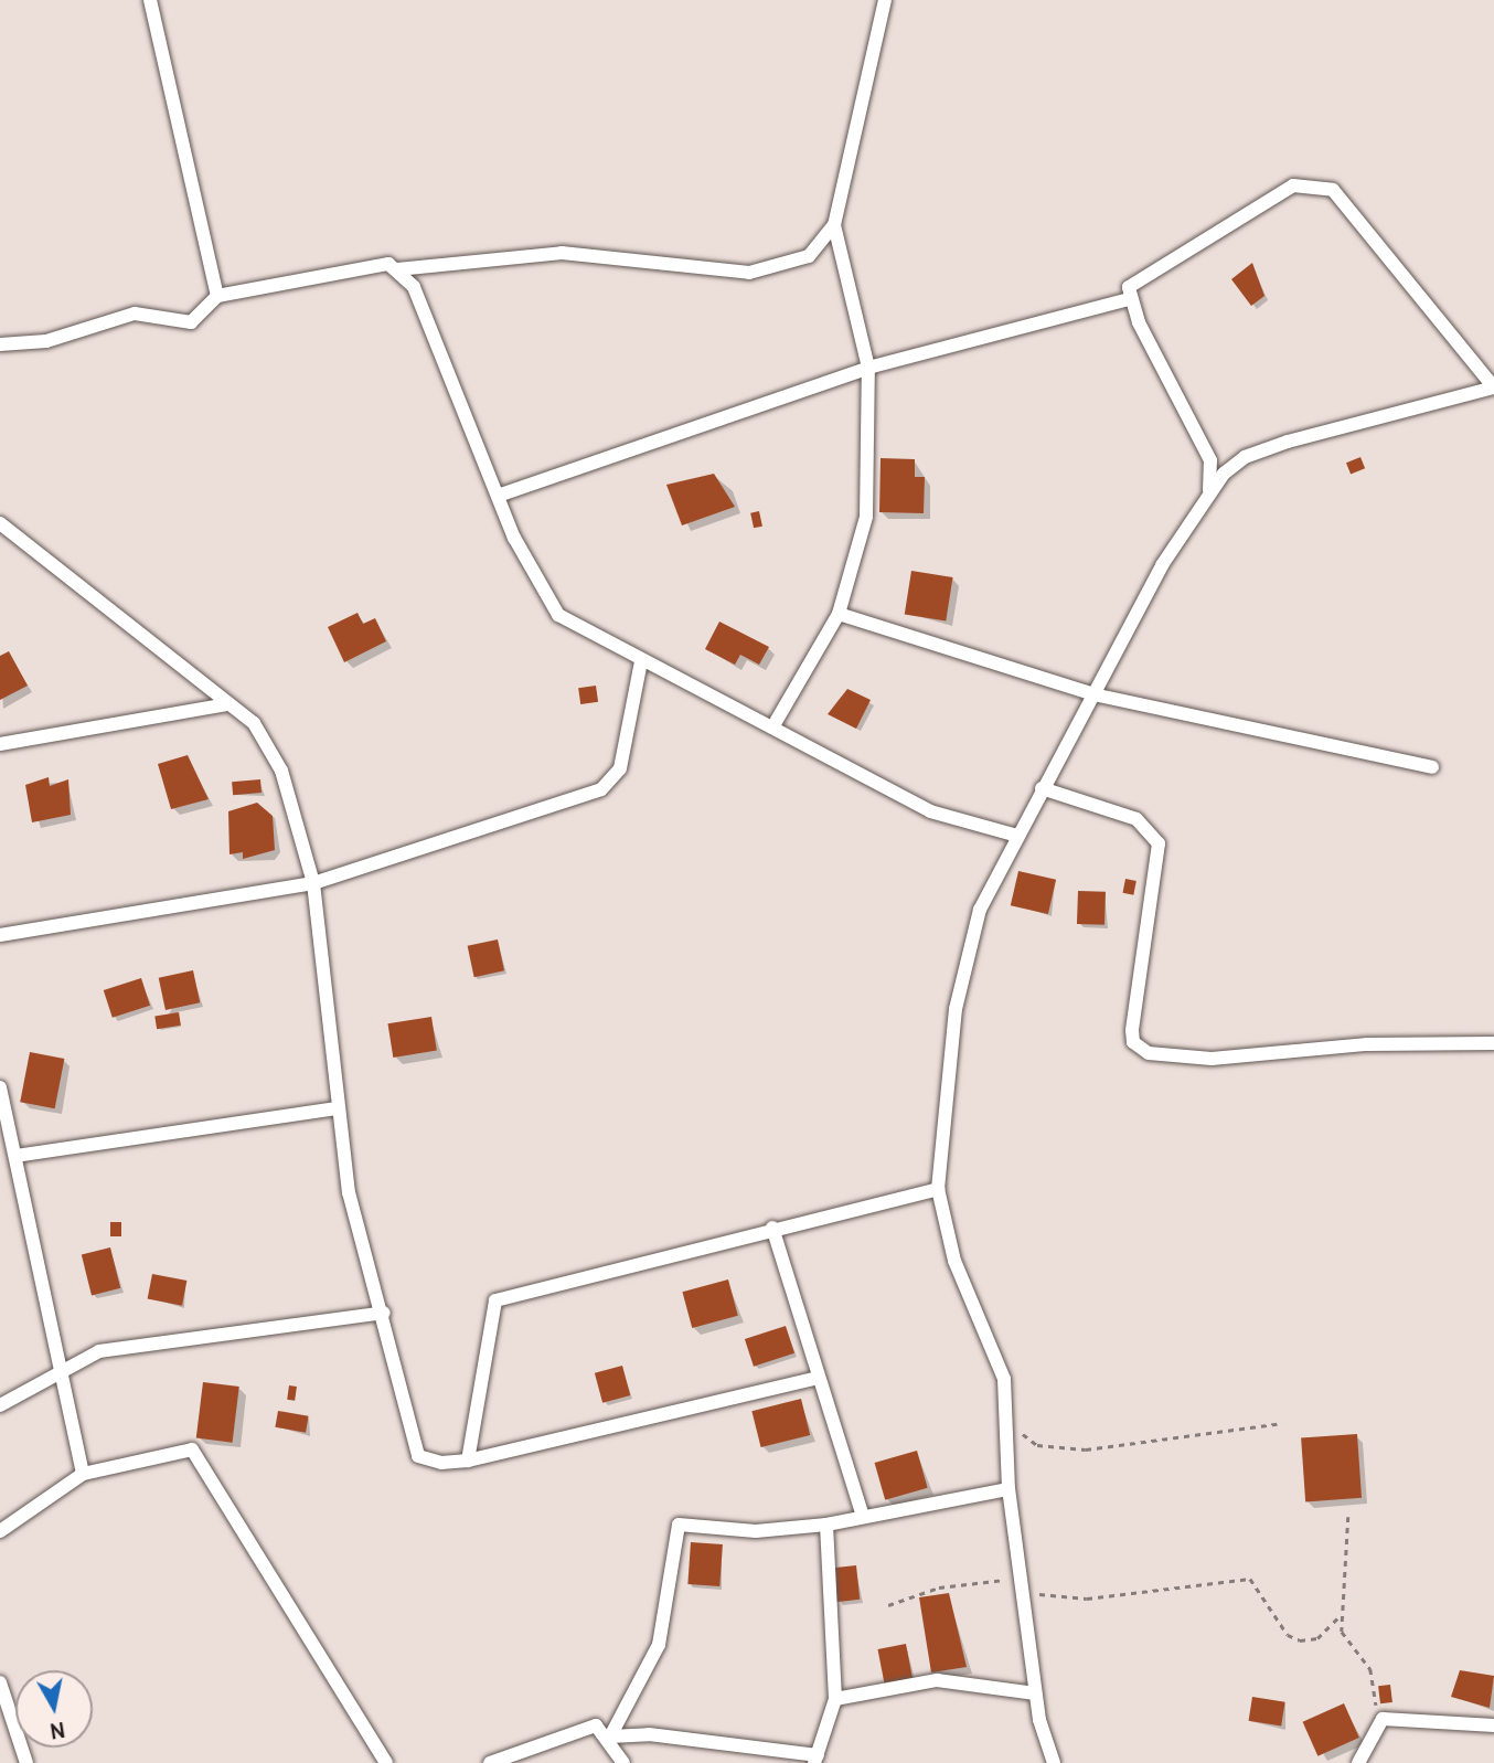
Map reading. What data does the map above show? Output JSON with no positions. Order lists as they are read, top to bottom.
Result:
{
  "north": "bottom"
}
